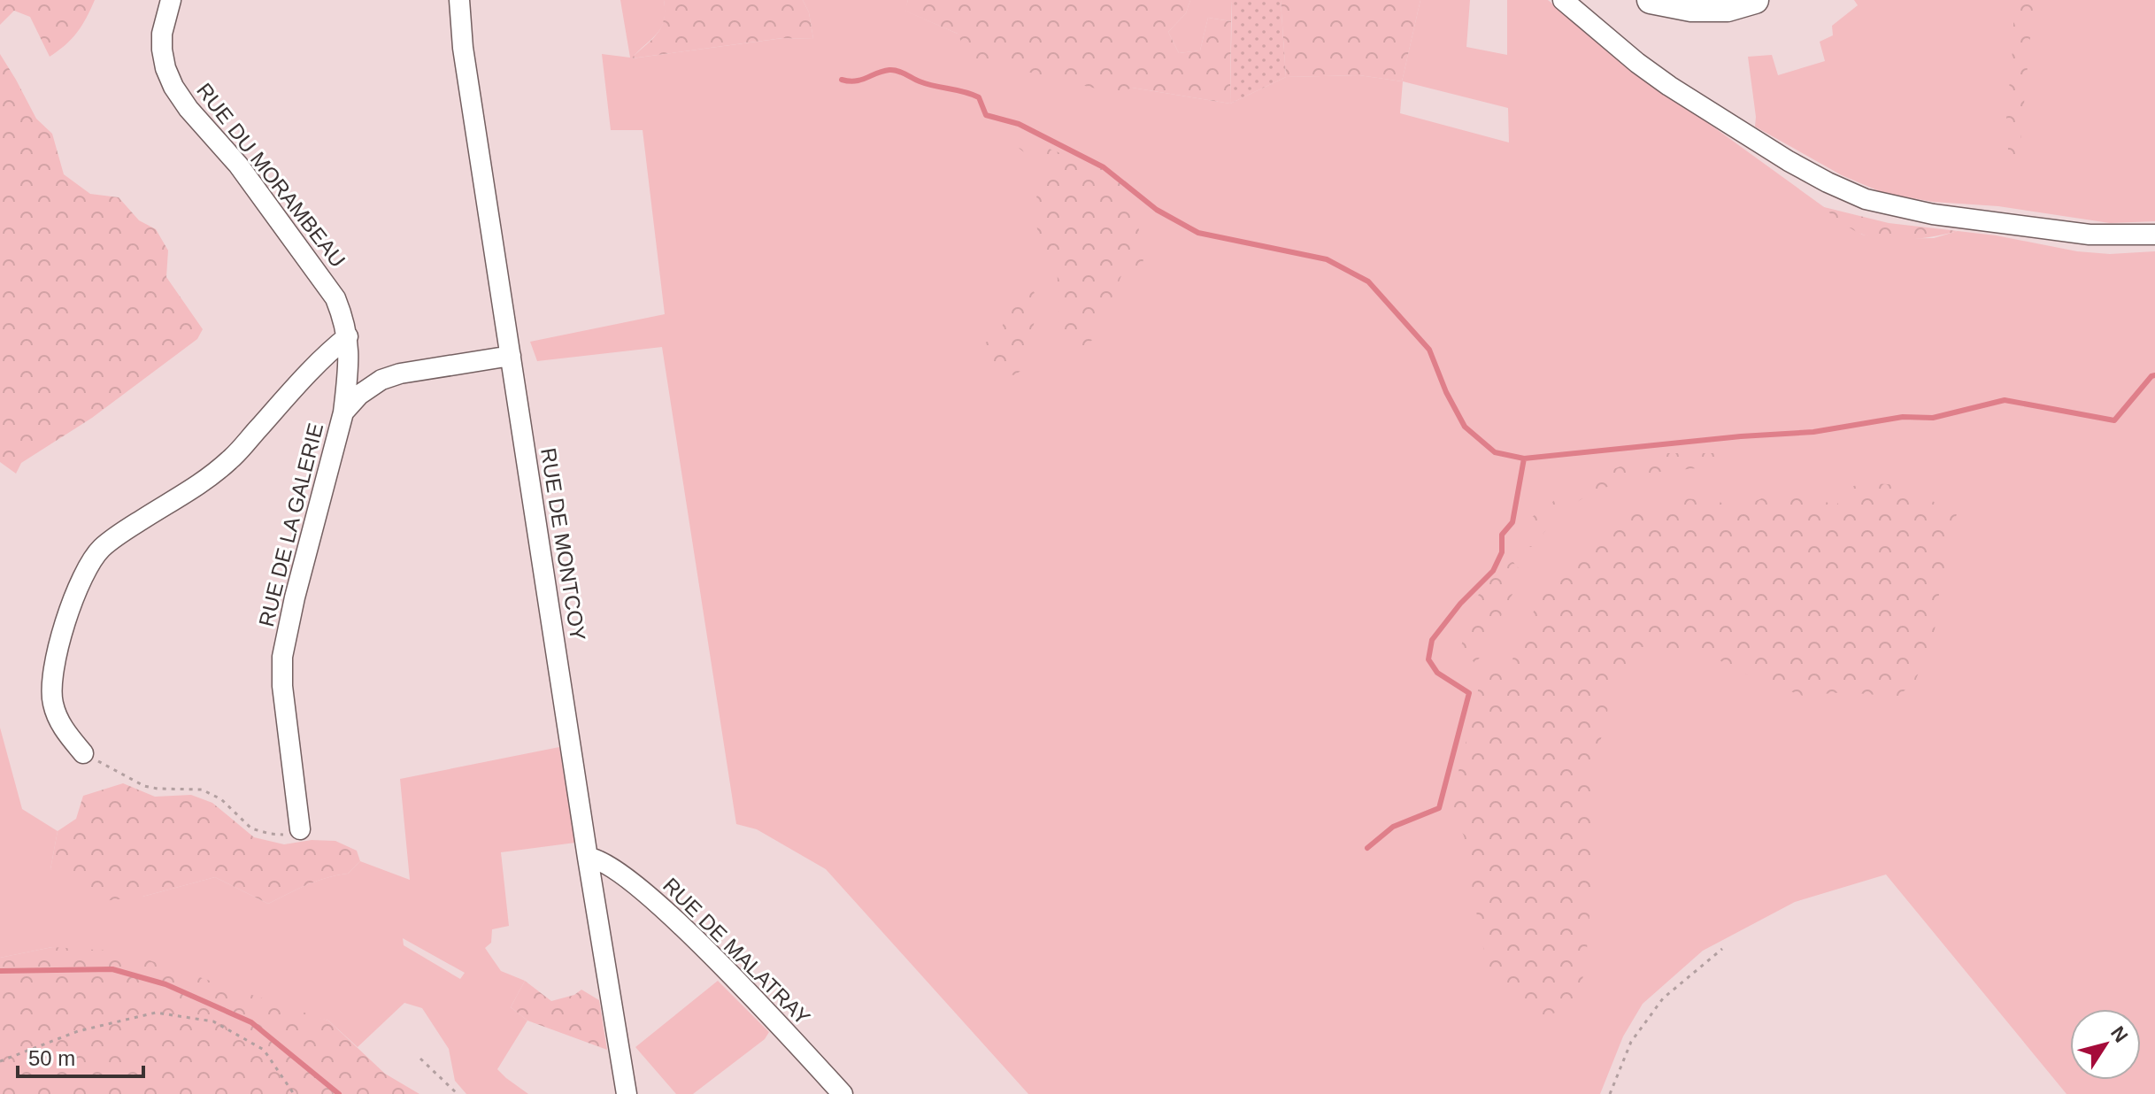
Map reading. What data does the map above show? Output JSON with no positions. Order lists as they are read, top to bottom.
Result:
{
  "streets": {
    "street": [
      "RUE DU MORAMBEAU",
      "RUE DE LA GALERIE",
      "RUE DE MONTCOY",
      "RUE DE MALATRAY"
    ]
  },
  "crossings": [
    ["RUE DU MORAMBEAU", "RUE DE LA GALERIE"],
    ["RUE DE LA GALERIE", "RUE DE MONTCOY"],
    ["RUE DE MONTCOY", "RUE DE MALATRAY"]
  ],
  "scale_bar": "50 m",
  "north": "top right"
}
